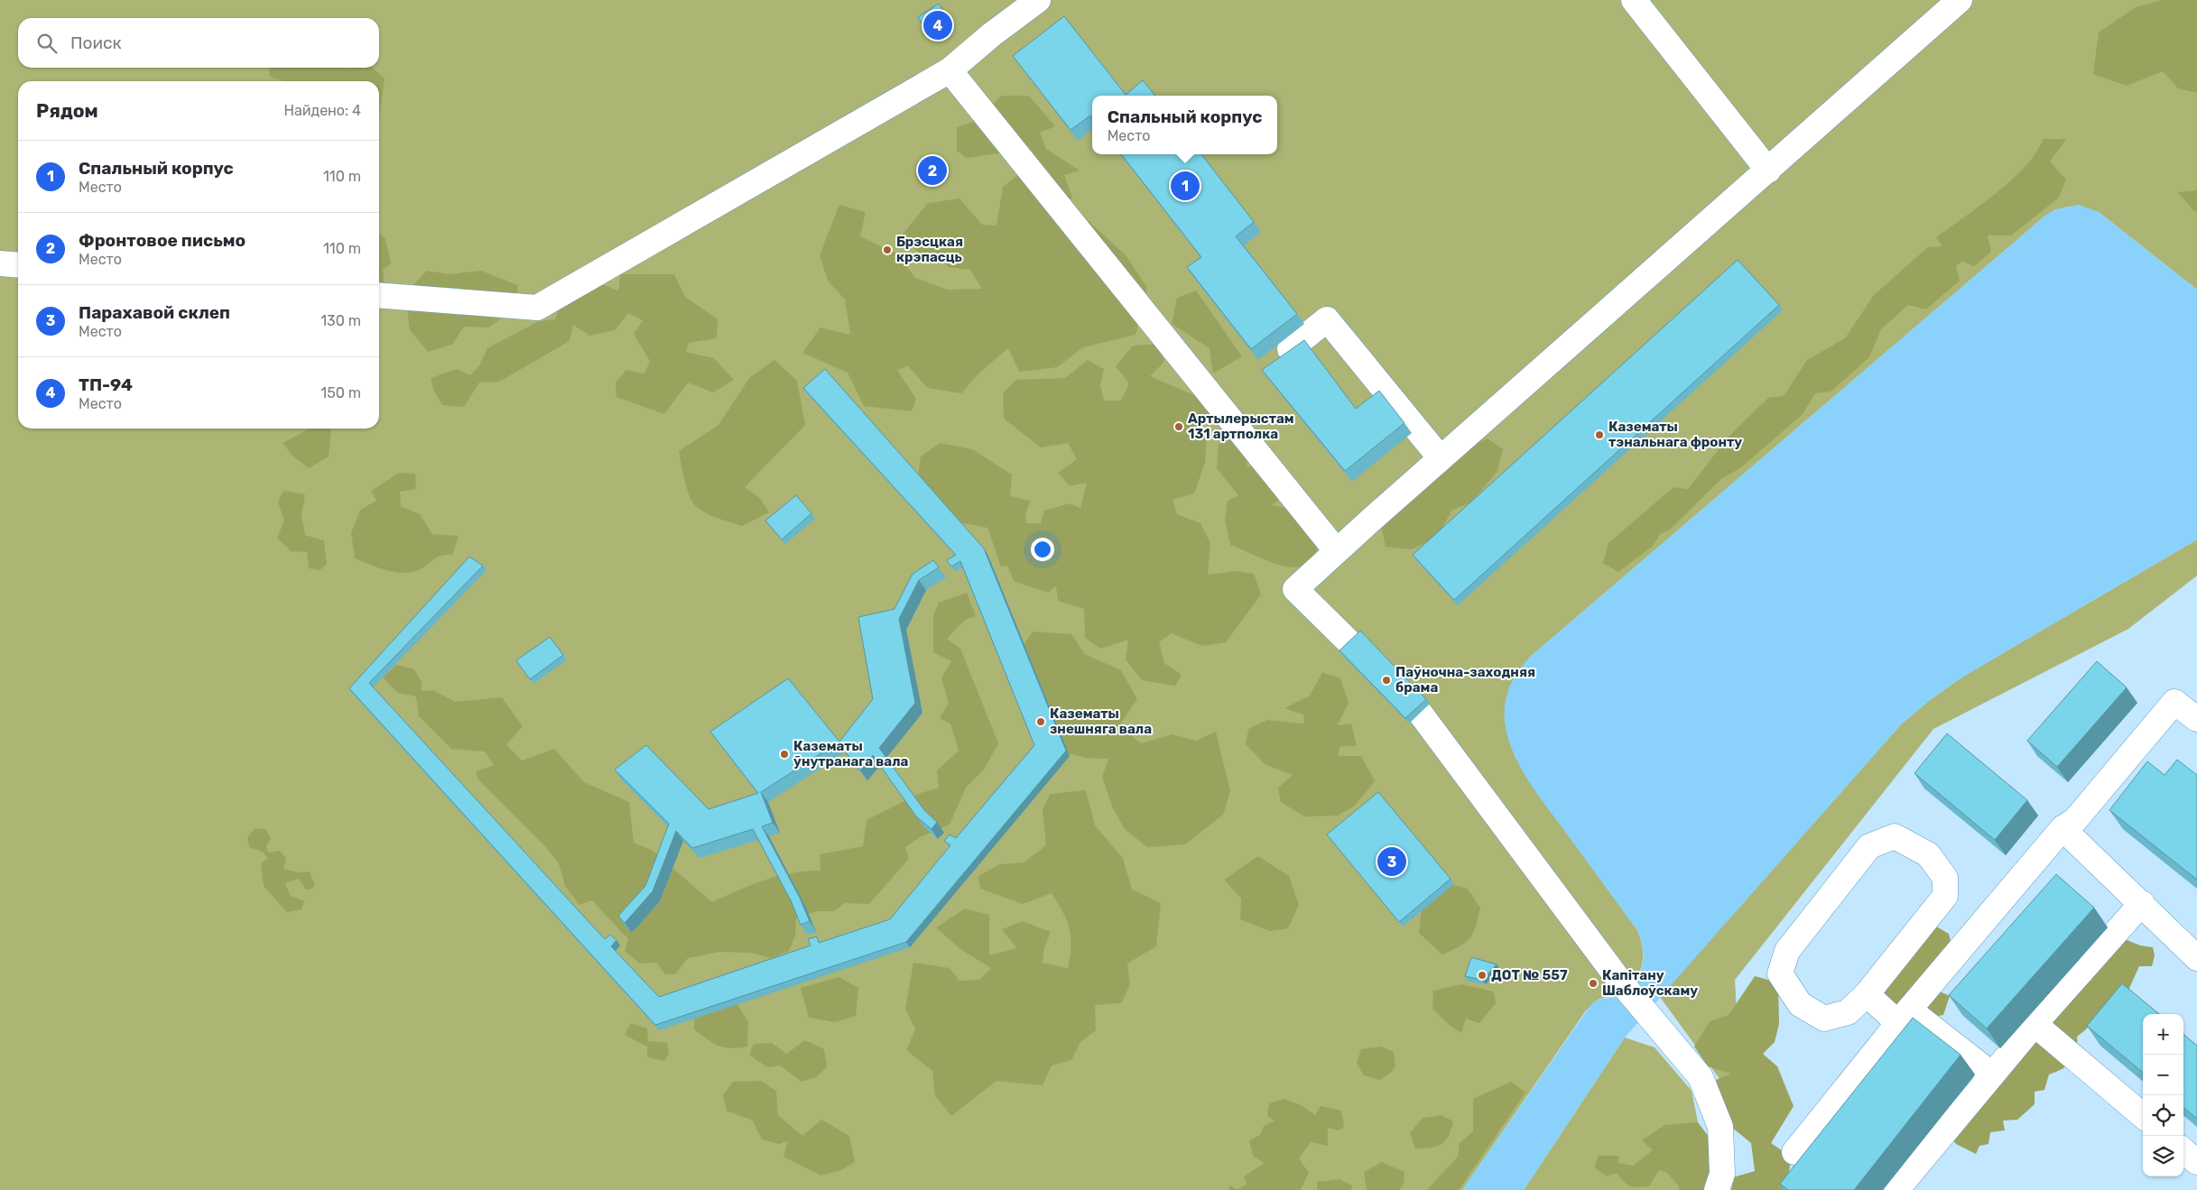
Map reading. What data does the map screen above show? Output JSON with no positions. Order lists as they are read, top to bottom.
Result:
{
  "places": [
    "Брэсцкая крэпасць",
    "Артылерыстам 131 артполка",
    "Казематы тэнальнага фронту",
    "Паўночна-заходняя брама",
    "Казематы знешняга вала",
    "Казематы ўнутранага вала",
    "ДОТ № 557",
    "Капітану Шаблоўскаму"
  ],
  "page": {
    "pins": [
      "4",
      "2",
      "1",
      "3"
    ],
    "search": "Поиск",
    "heading": ["Рядом", "Найдено: 4"],
    "popup": ["Спальный корпус", "Место"],
    "list": [
      {
        "mark": "1",
        "name": "Спальный корпус",
        "note": "Место",
        "value": "110 m"
      },
      {
        "mark": "2",
        "name": "Фронтовое письмо",
        "note": "Место",
        "value": "110 m"
      },
      {
        "mark": "3",
        "name": "Парахавой склеп",
        "note": "Место",
        "value": "130 m"
      },
      {
        "mark": "4",
        "name": "ТП-94",
        "note": "Место",
        "value": "150 m"
      }
    ],
    "map_buttons": ["+", "−"]
  }
}
